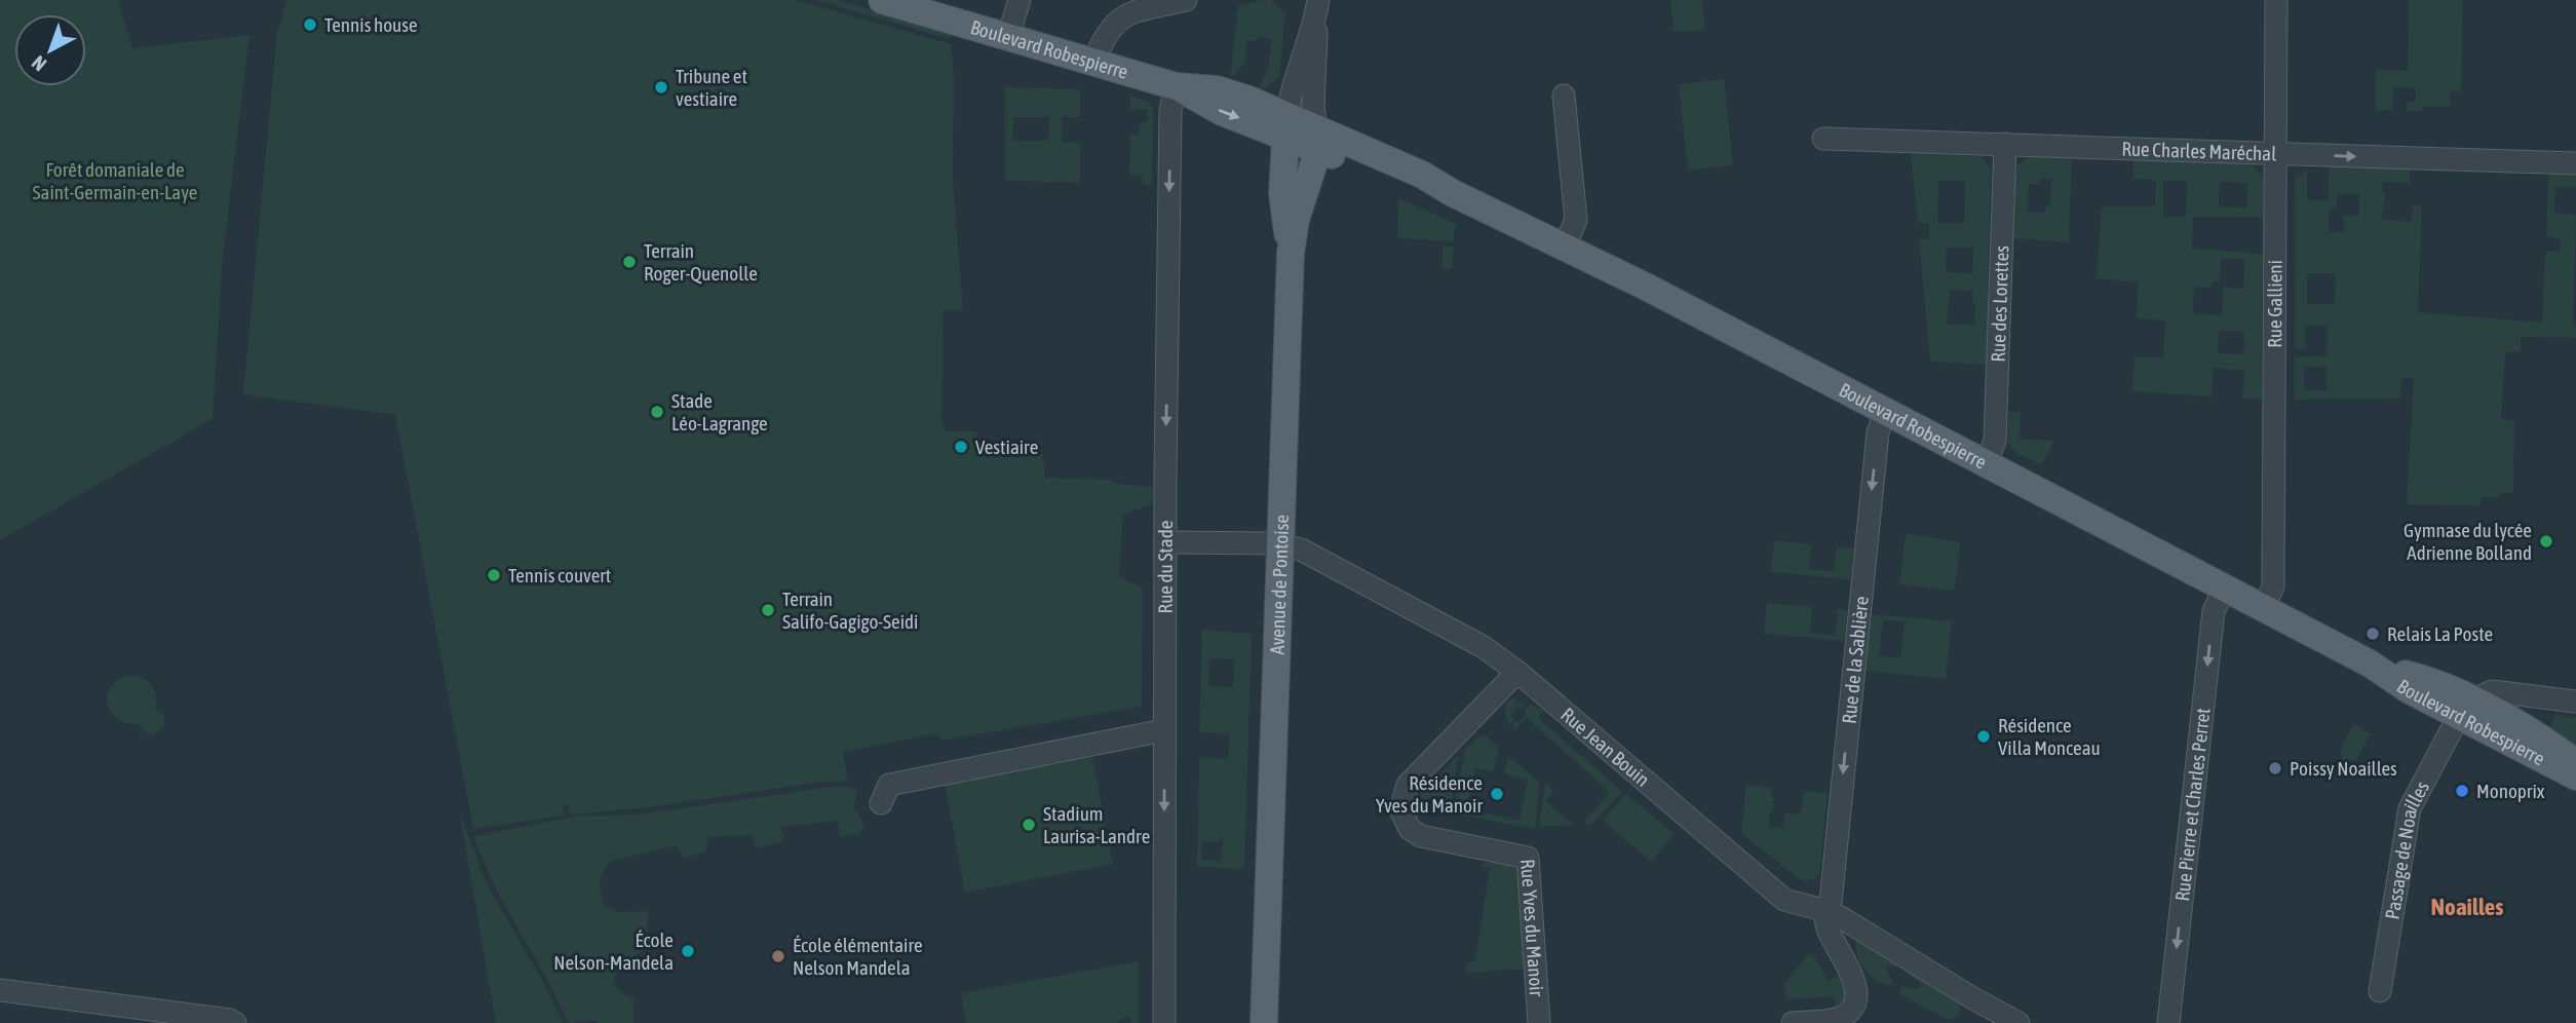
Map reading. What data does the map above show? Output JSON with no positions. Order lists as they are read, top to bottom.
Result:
{
  "streets": {
    "main road": ["Boulevard Robespierre", "Avenue de Pontoise"],
    "street": [
      "Rue Charles Maréchal",
      "Rue des Lorettes",
      "Rue Gallieni",
      "Rue du Stade",
      "Rue de la Sablière",
      "Rue Jean Bouin",
      "Rue Pierre et Charles Perret",
      "Passage de Noailles",
      "Rue Yves du Manoir"
    ]
  },
  "crossings": [
    ["Boulevard Robespierre", "Rue des Lorettes"],
    ["Boulevard Robespierre", "Rue Gallieni"],
    ["Boulevard Robespierre", "Rue du Stade"],
    ["Boulevard Robespierre", "Avenue de Pontoise"],
    ["Boulevard Robespierre", "Rue de la Sablière"],
    ["Boulevard Robespierre", "Rue Pierre et Charles Perret"],
    ["Boulevard Robespierre", "Passage de Noailles"],
    ["Rue Charles Maréchal", "Rue des Lorettes"],
    ["Rue Charles Maréchal", "Rue Gallieni"],
    ["Rue du Stade", "Rue Jean Bouin"],
    ["Avenue de Pontoise", "Rue Jean Bouin"],
    ["Rue de la Sablière", "Rue Jean Bouin"],
    ["Rue Jean Bouin", "Rue Yves du Manoir"]
  ],
  "one_way": [
    "Rue Charles Maréchal",
    "Rue du Stade",
    "Rue de la Sablière",
    "Rue Pierre et Charles Perret"
  ],
  "districts": ["Noailles"],
  "parks": ["Forêt domaniale de Saint-Germain-en-Laye"],
  "places": [
    "Tennis house",
    "Tribune et vestiaire",
    "Terrain Roger-Quenolle",
    "Stade Léo-Lagrange",
    "Vestiaire",
    "Gymnase du lycée Adrienne Bolland",
    "Tennis couvert",
    "Terrain Salifo-Gagigo-Seidi",
    "Relais La Poste",
    "Résidence Villa Monceau",
    "Poissy Noailles",
    "Monoprix",
    "Résidence Yves du Manoir",
    "Stadium Laurisa-Landre",
    "École Nelson-Mandela",
    "École élémentaire Nelson Mandela"
  ],
  "north": "bottom left"
}
